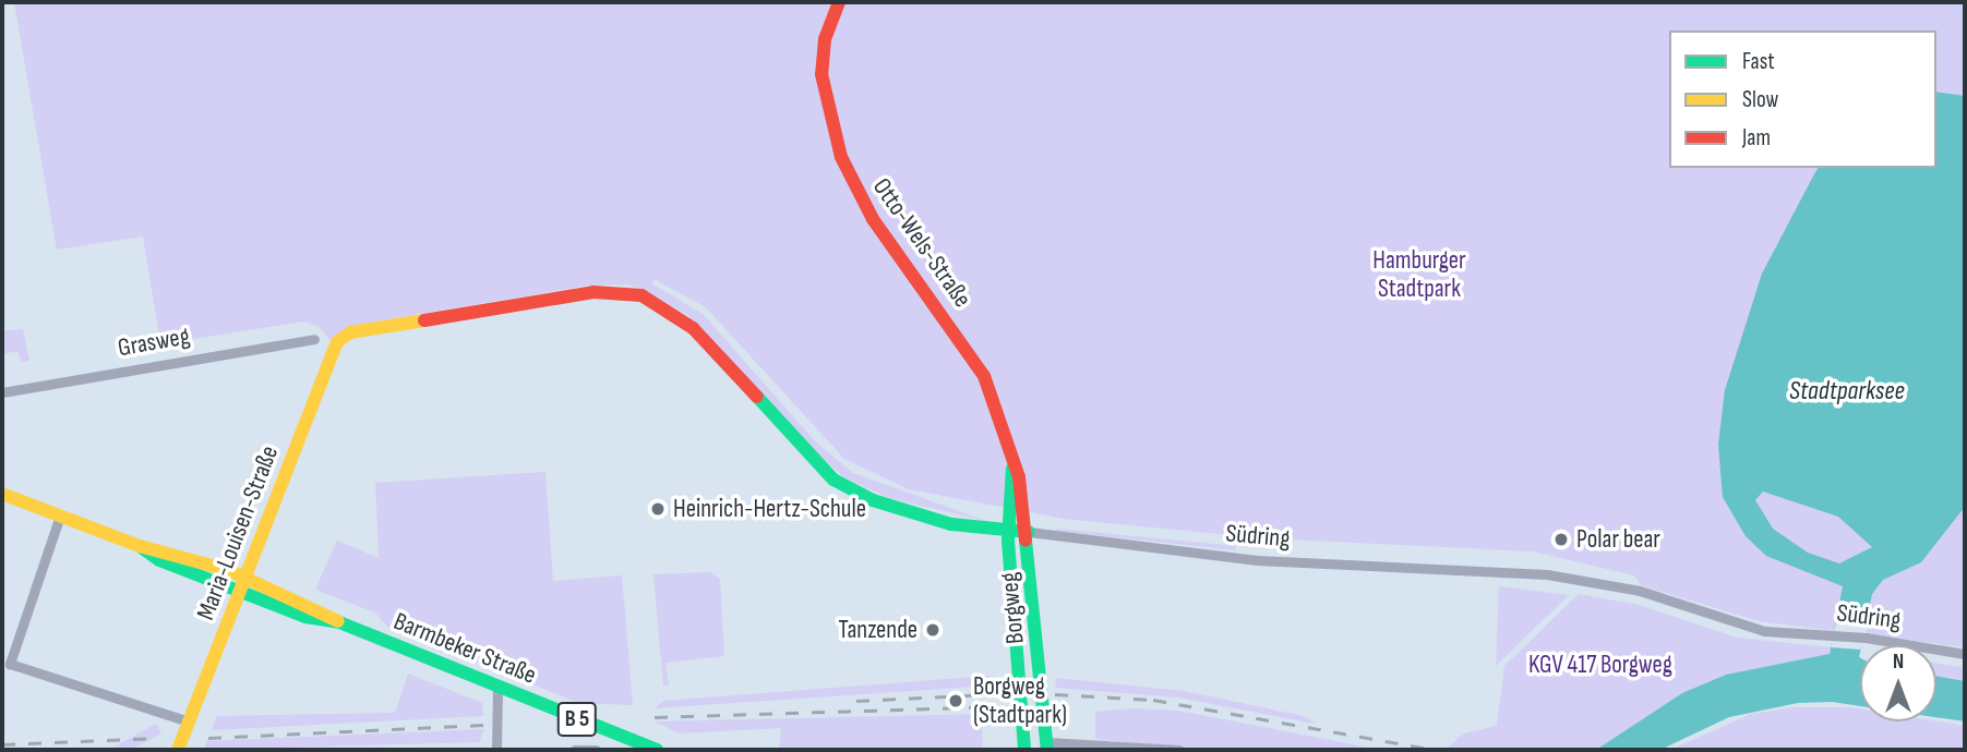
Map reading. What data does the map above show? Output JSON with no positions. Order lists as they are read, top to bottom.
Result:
{
  "streets": {
    "street": [
      "Otto-Wels-Straße",
      "Grasweg",
      "Maria-Louisen-Straße",
      "Südring",
      "Borgweg",
      "Barmbeker Straße",
      "B 5"
    ]
  },
  "crossings": [
    ["Otto-Wels-Straße", "Südring"],
    ["Otto-Wels-Straße", "Borgweg"],
    ["Maria-Louisen-Straße", "Südring"],
    ["Maria-Louisen-Straße", "Barmbeker Straße"],
    ["Südring", "Borgweg"]
  ],
  "water": ["Stadtparksee"],
  "parks": ["Hamburger Stadtpark", "KGV 417 Borgweg"],
  "places": [
    "Heinrich-Hertz-Schule",
    "Polar bear",
    "Tanzende",
    "Borgweg (Stadtpark)"
  ],
  "legend": ["Fast", "Slow", "Jam"],
  "north": "top"
}
